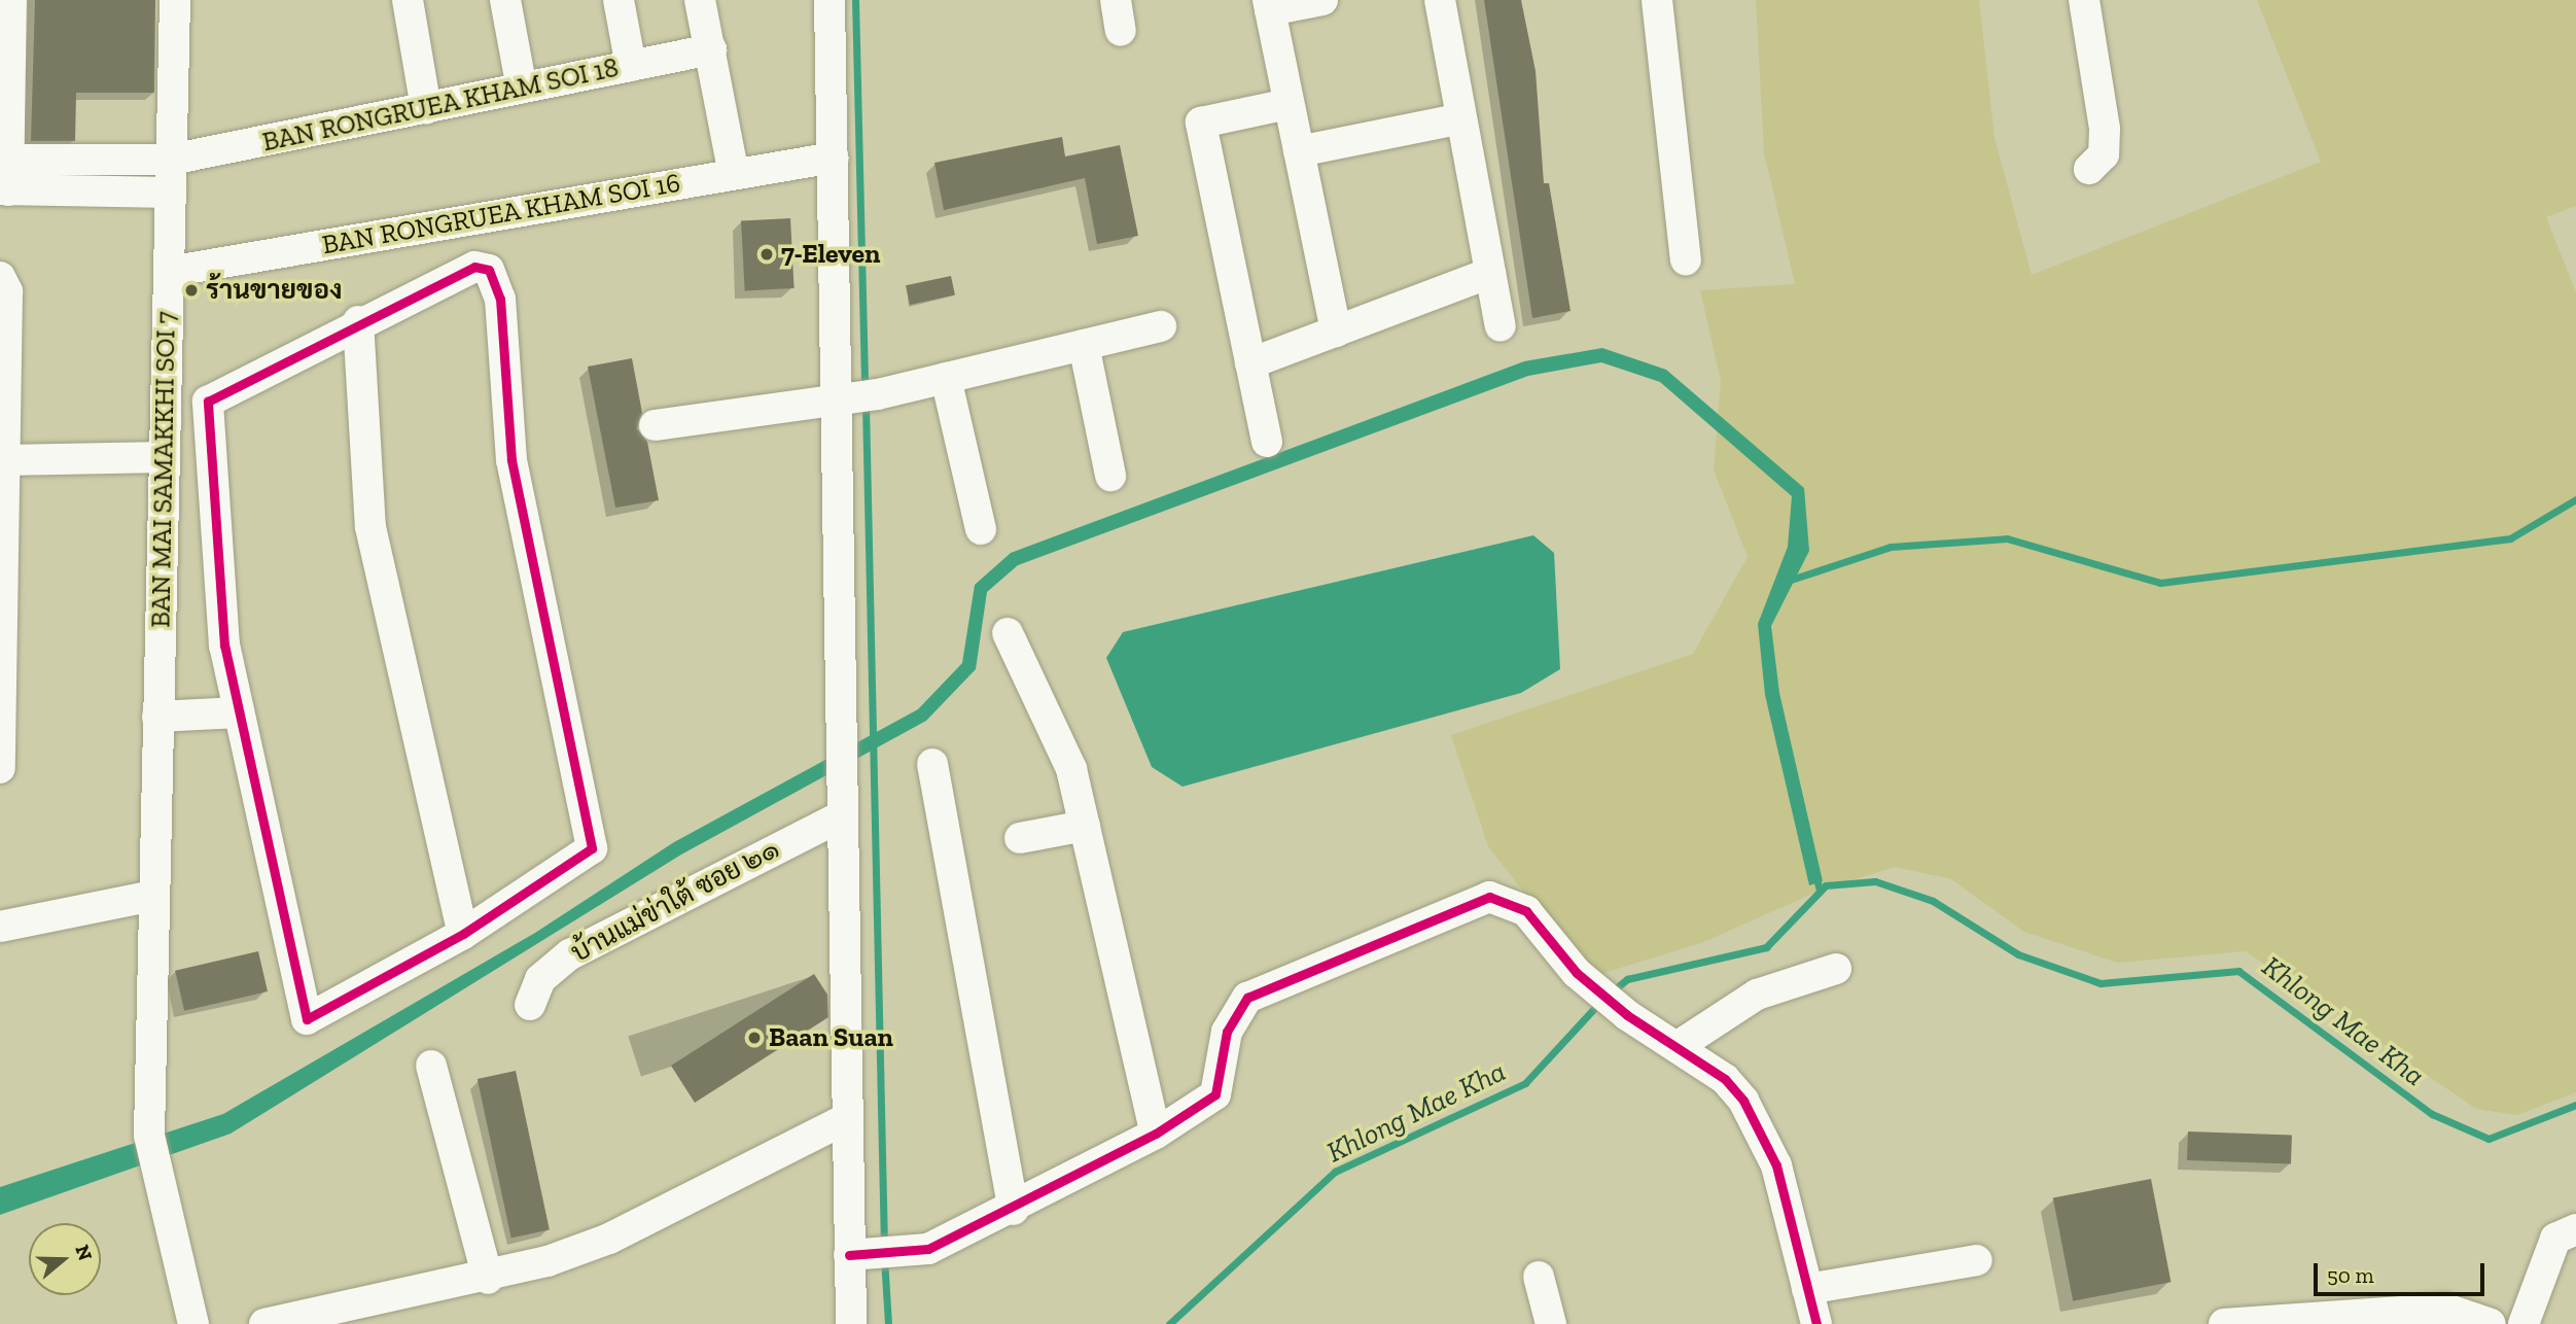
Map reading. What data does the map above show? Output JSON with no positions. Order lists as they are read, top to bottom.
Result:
{
  "streets": {
    "street": [
      "BAN RONGRUEA KHAM SOI 18",
      "BAN RONGRUEA KHAM SOI 16",
      "BAN MAI SAMAKKHI SOI 7",
      "บ้านแม่ข่าใต้ ซอย ๒๑"
    ]
  },
  "crossings": [
    ["BAN RONGRUEA KHAM SOI 18", "BAN MAI SAMAKKHI SOI 7"],
    ["BAN RONGRUEA KHAM SOI 16", "BAN MAI SAMAKKHI SOI 7"]
  ],
  "water": ["Khlong Mae Kha"],
  "places": ["7-Eleven", "ร้านขายของ", "Baan Suan"],
  "scale_bar": "50 m",
  "north": "right"
}
